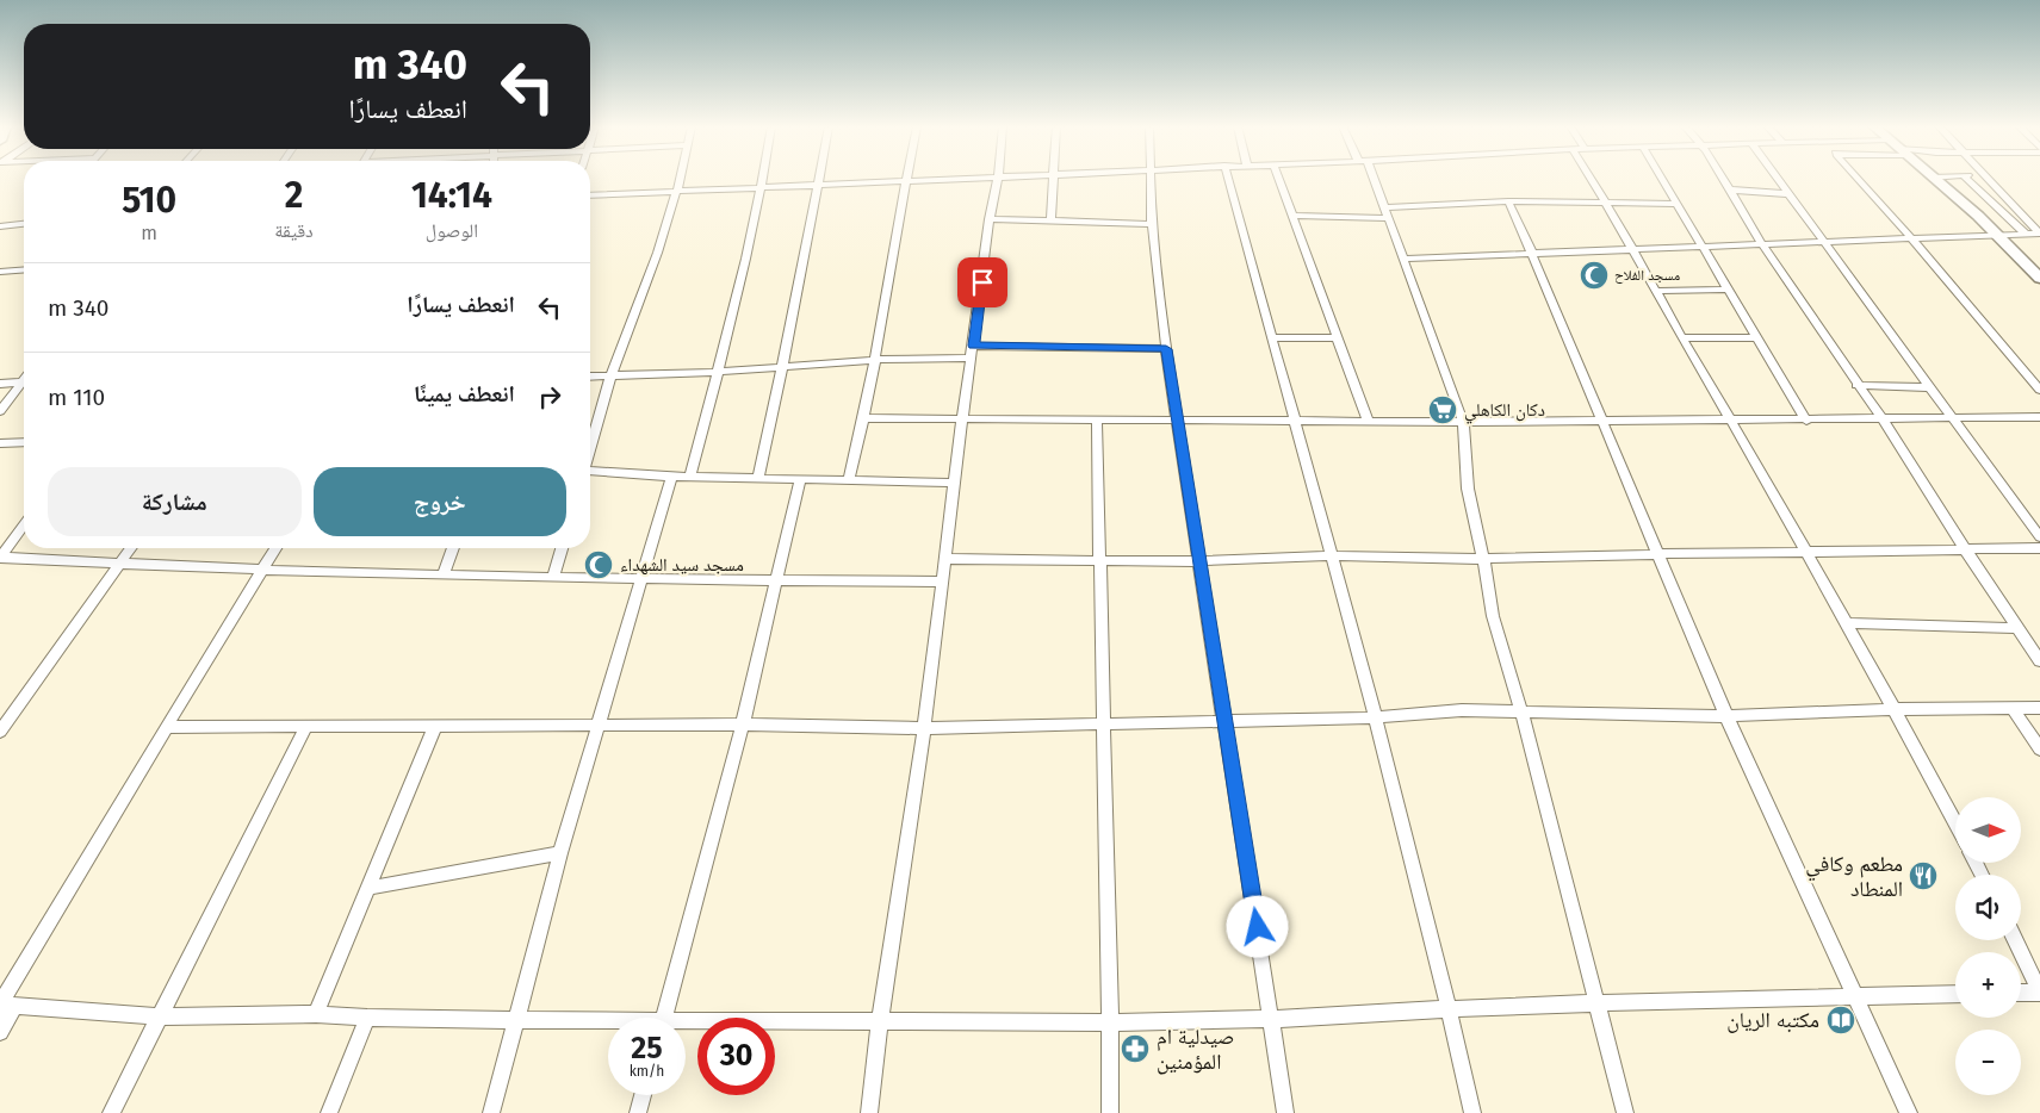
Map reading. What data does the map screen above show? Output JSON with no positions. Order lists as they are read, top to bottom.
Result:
{
  "places": {
    "mosque": ["مسجد الفلاح", "مسجد سيد الشهداء"],
    "supermarket": ["دكان الكاهلي"],
    "restaurant": ["مطعم وكافي المنطاد"],
    "library": ["مكتبه الريان"],
    "pharmacy": ["صيدلية ام المؤمنين"]
  },
  "north": "right",
  "page": {
    "turn": ["340 m", "انعطف يسارًا"],
    "eta": [
      "14:14",
      "الوصول",
      "2",
      "دقيقة",
      "510",
      "m"
    ],
    "list": [
      {
        "name": "انعطف يسارًا",
        "value": "340 m"
      },
      {
        "name": "انعطف يمينًا",
        "value": "110 m"
      }
    ],
    "buttons": ["خروج", "مشاركة"],
    "map_buttons": ["+", "−"],
    "speed": "25 km/h",
    "limit": "30"
  }
}
